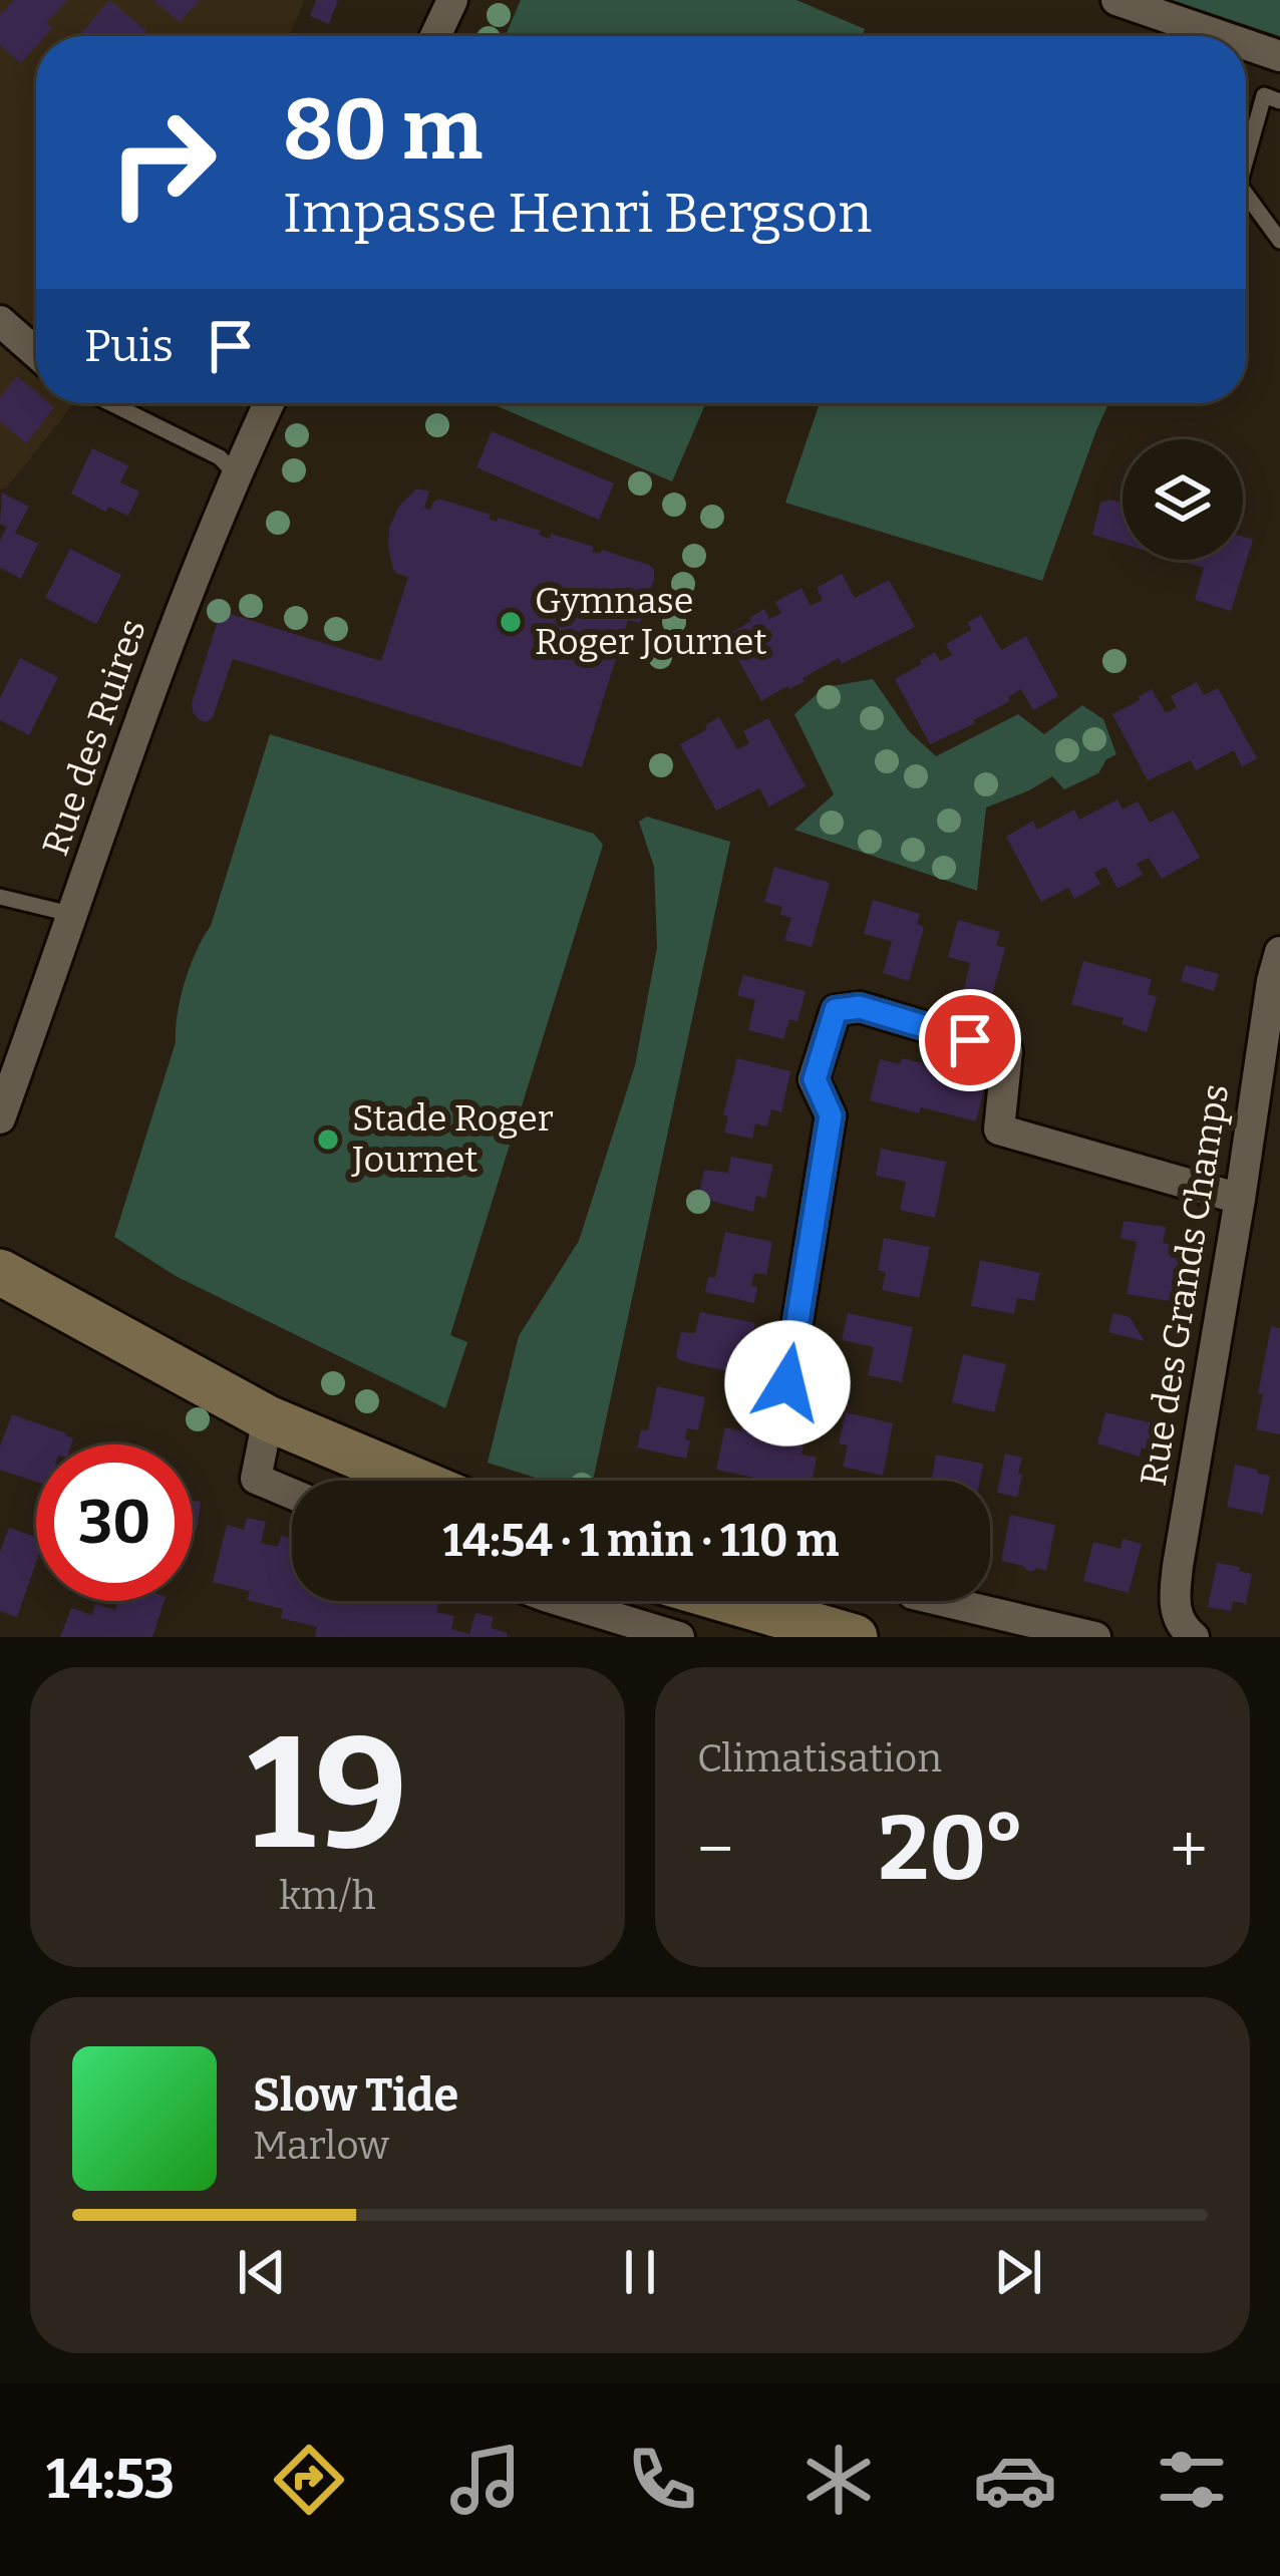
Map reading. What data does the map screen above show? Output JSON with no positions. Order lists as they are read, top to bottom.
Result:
{
  "streets": {
    "street": ["Rue des Ruires", "Rue des Grands Champs"]
  },
  "places": ["Gymnase Roger Journet", "Stade Roger Journet"],
  "page": {
    "turn": ["80 m", "Impasse Henri Bergson"],
    "then": "Puis",
    "limit": "30",
    "trip": "14:54 · 1 min · 110 m",
    "tile": [
      ["19", "km/h"],
      "Climatisation"
    ],
    "heat": ["−", "20°", "+"],
    "song": ["Slow Tide", "Marlow"],
    "tabs": "14:53"
  }
}
